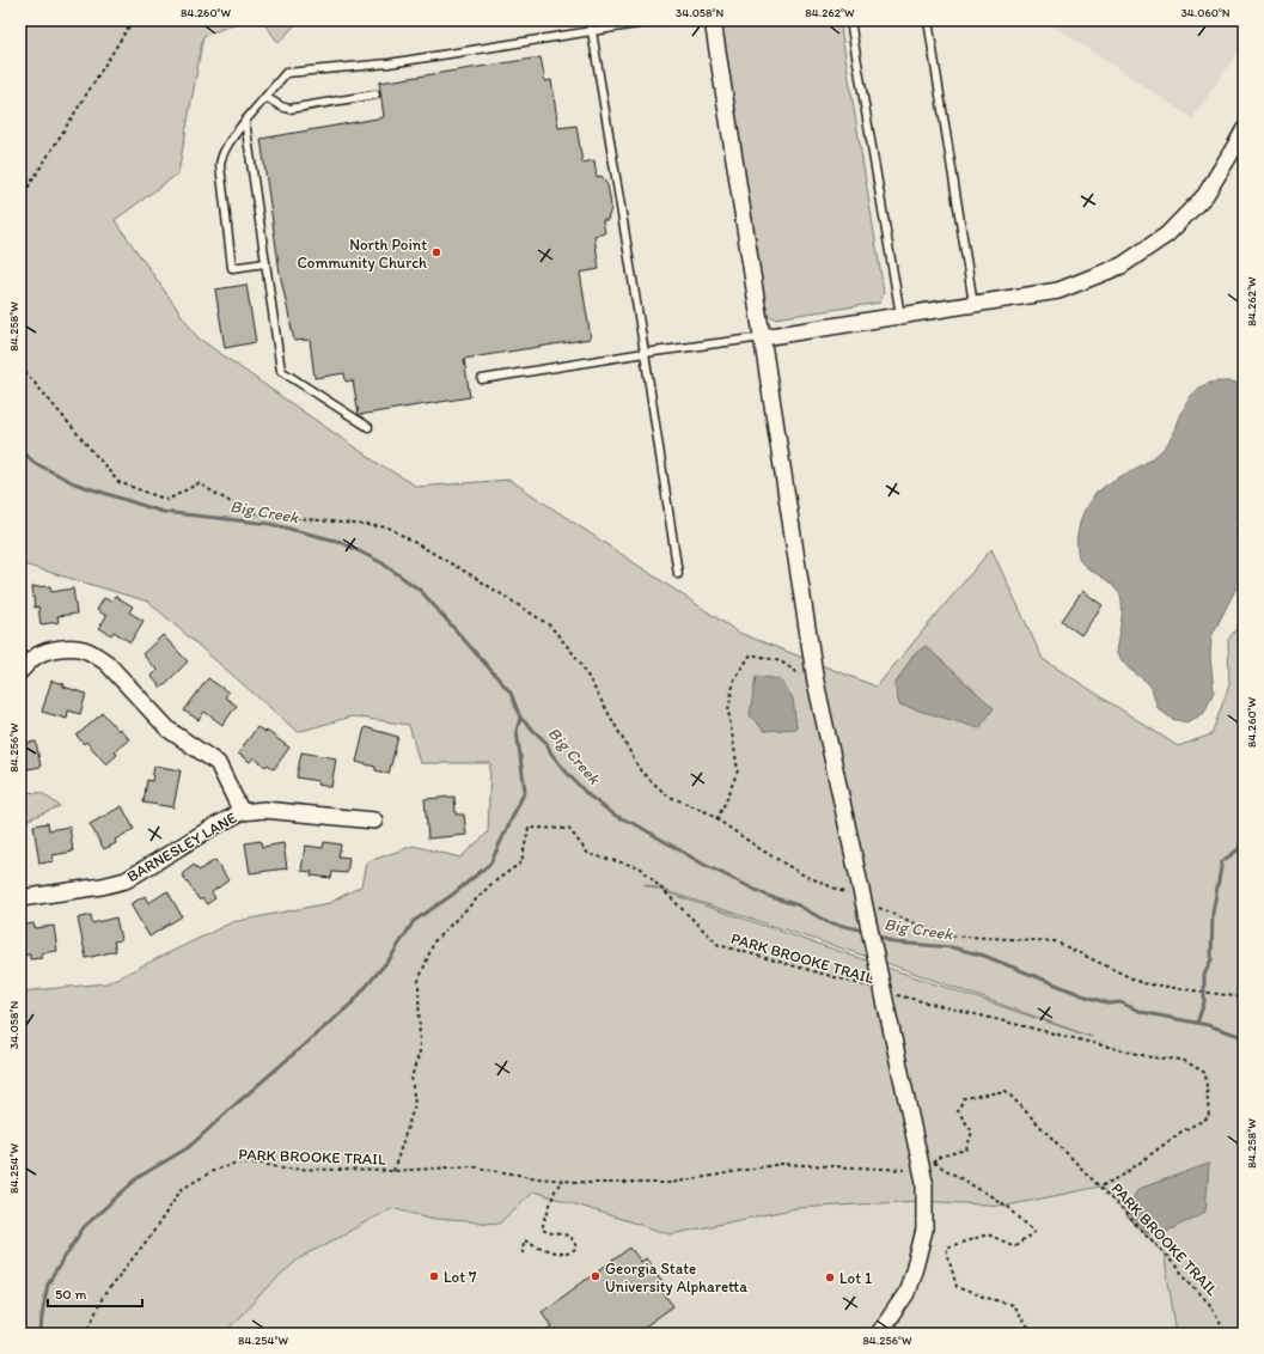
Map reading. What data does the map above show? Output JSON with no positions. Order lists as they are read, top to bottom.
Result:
{
  "streets": {
    "street": ["BARNESLEY LANE"],
    "path": ["PARK BROOKE TRAIL"]
  },
  "water": ["Big Creek"],
  "places": [
    "North Point Community Church",
    "Lot 7",
    "Georgia State University Alpharetta",
    "Lot 1"
  ],
  "scale_bar": "50 m",
  "coordinates": [
    "84.260°W",
    "34.058°N",
    "84.262°W",
    "34.060°N",
    "84.258°W",
    "84.256°W",
    "84.254°W"
  ]
}
